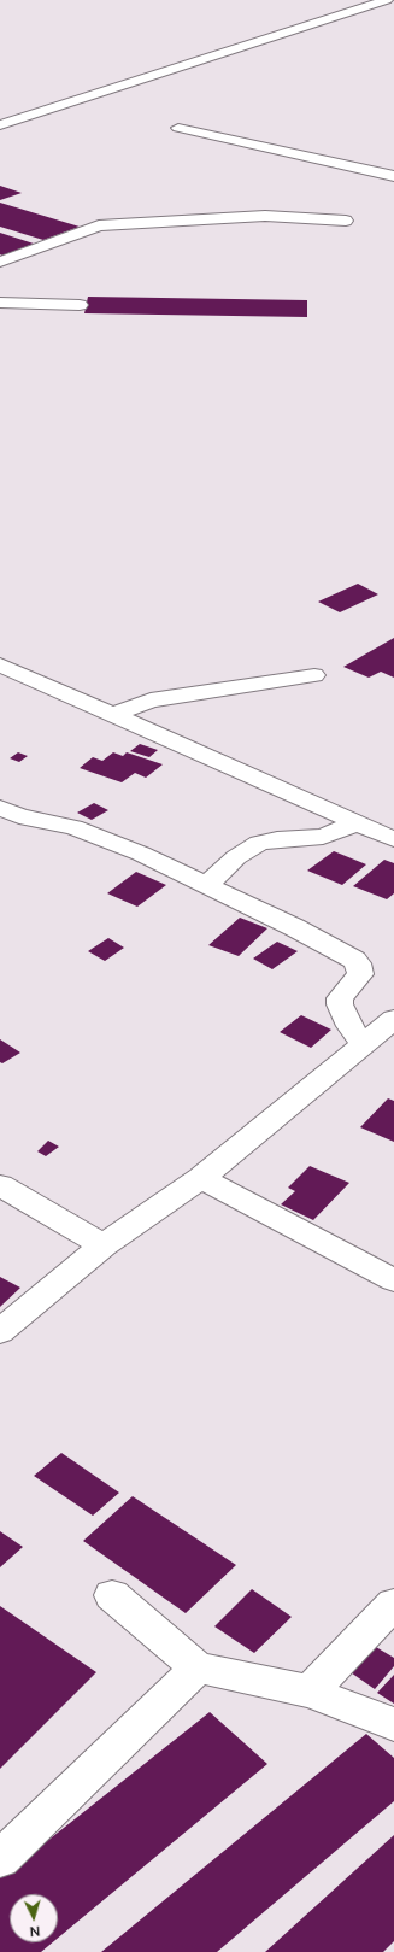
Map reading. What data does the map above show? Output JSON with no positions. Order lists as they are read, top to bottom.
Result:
{
  "north": "bottom"
}
